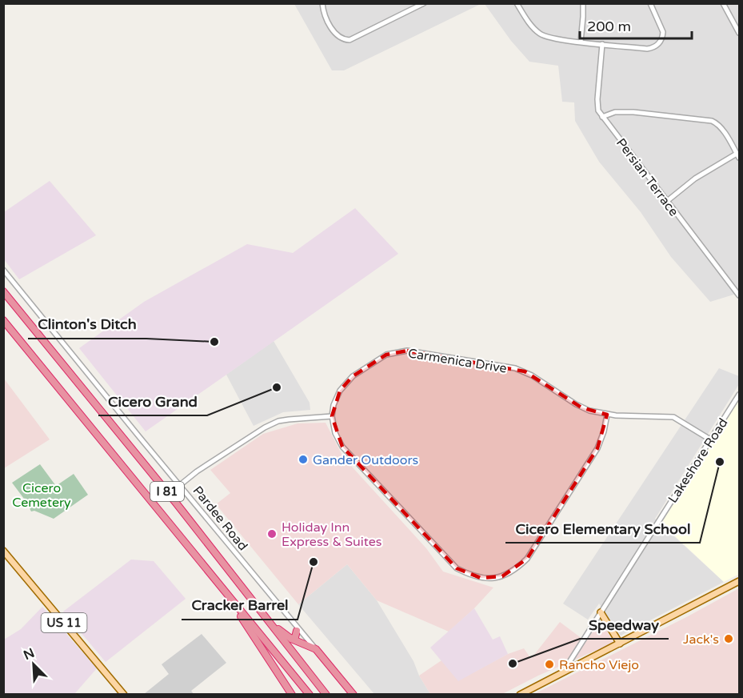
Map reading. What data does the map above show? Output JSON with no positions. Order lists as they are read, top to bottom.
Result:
{
  "streets": {
    "highway": ["I 81", "Pardee Road"],
    "main road": ["US 11"],
    "street": ["Persian Terrace", "Carmenica Drive", "Lakeshore Road"]
  },
  "crossings": [
    ["Carmenica Drive", "Lakeshore Road"]
  ],
  "parks": ["Cicero Cemetery"],
  "places": [
    "Clinton's Ditch",
    "Cicero Grand",
    "Gander Outdoors",
    "Cicero Elementary School",
    "Holiday Inn Express & Suites",
    "Cracker Barrel",
    "Jack's",
    "Speedway",
    "Rancho Viejo"
  ],
  "scale_bar": "200 m",
  "north": "top left"
}
